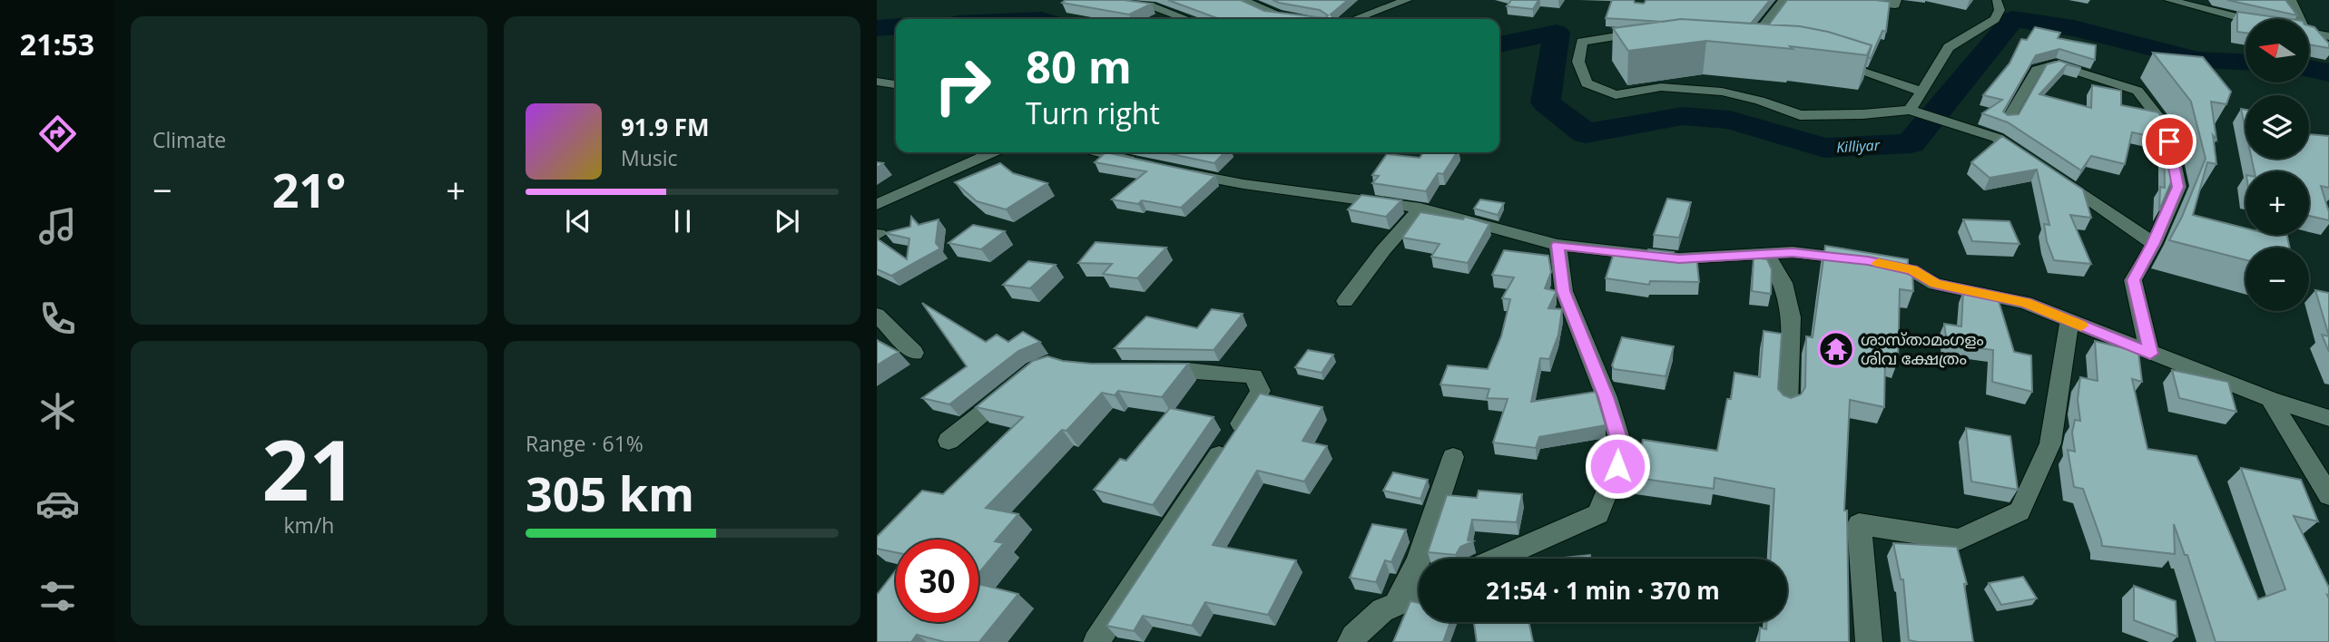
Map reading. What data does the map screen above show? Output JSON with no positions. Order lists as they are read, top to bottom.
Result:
{
  "water": ["Killiyar"],
  "places": {
    "temple": ["ശാസ്താമംഗളം ശിവ ക്ഷേത്രം"]
  },
  "north": "left",
  "page": {
    "tabs": "21:53",
    "tile": [
      "Climate",
      ["21", "km/h"],
      ["Range · 61%", "305 km"]
    ],
    "map_buttons": ["+", "−"],
    "turn": ["80 m", "Turn right"],
    "song": ["91.9 FM", "Music"],
    "heat": ["−", "21°", "+"],
    "limit": "30",
    "trip": "21:54 · 1 min · 370 m"
  }
}
